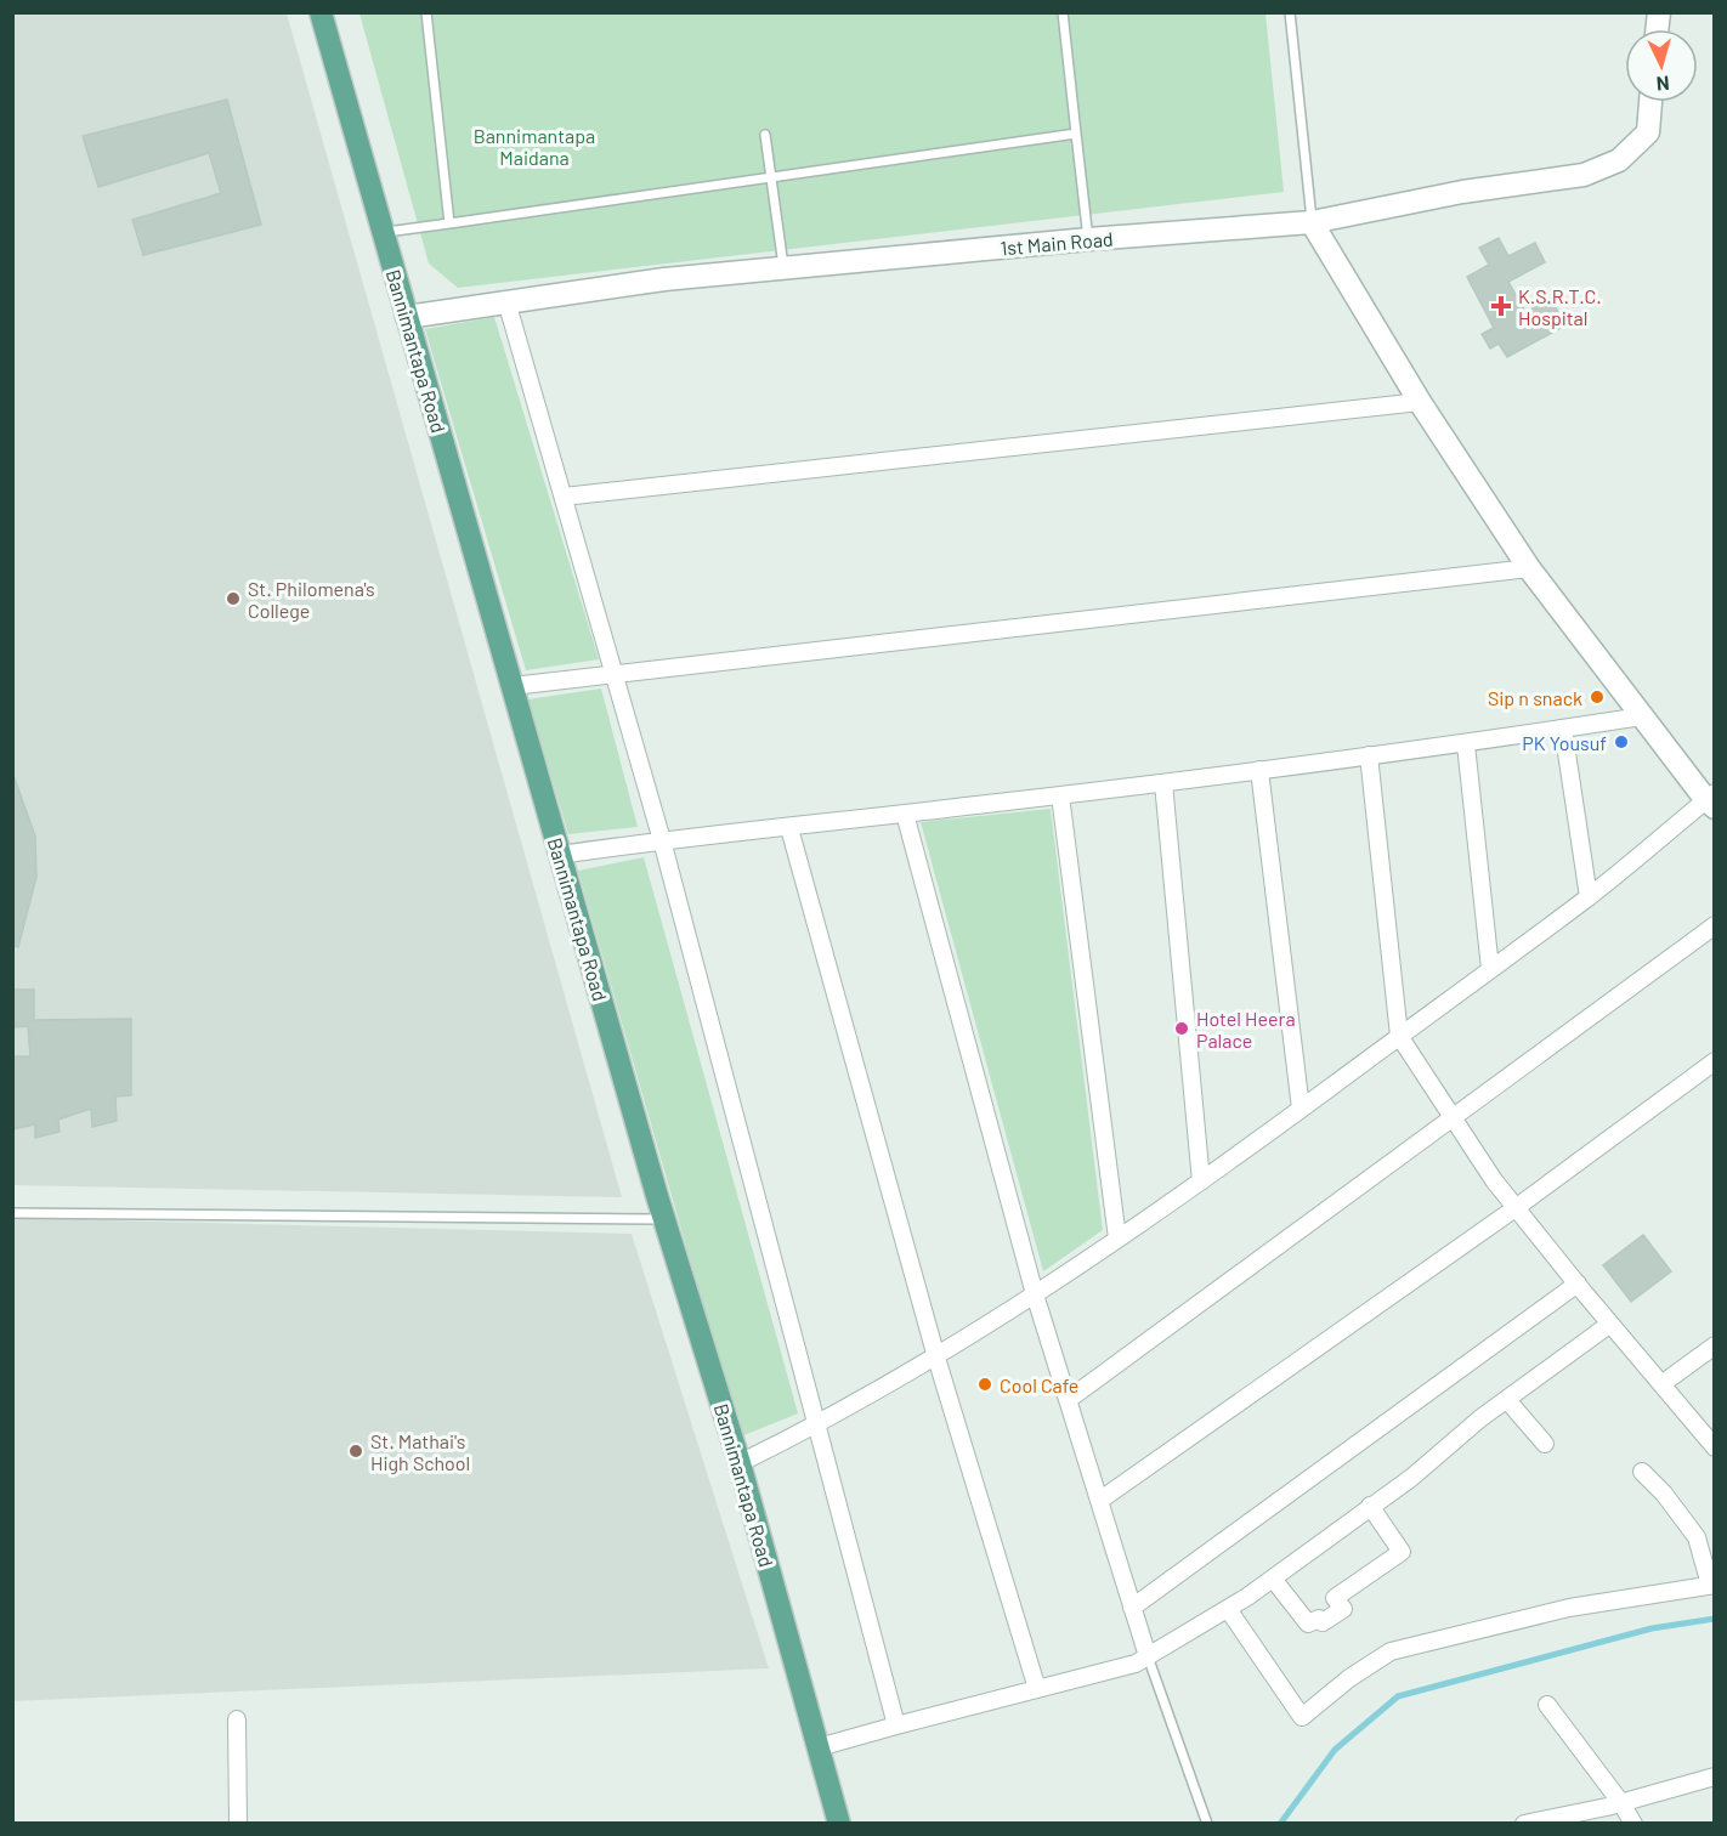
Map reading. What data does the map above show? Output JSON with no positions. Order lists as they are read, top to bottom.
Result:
{
  "streets": {
    "main road": ["Bannimantapa Road"],
    "street": ["1st Main Road"]
  },
  "crossings": [
    ["1st Main Road", "Bannimantapa Road"]
  ],
  "parks": ["Bannimantapa Maidana"],
  "places": {
    "health": ["K.S.R.T.C. Hospital"],
    "other": [
      "St. Philomena's College",
      "Sip n snack",
      "PK Yousuf",
      "Hotel Heera Palace",
      "Cool Cafe",
      "St. Mathai's High School"
    ]
  },
  "north": "bottom"
}
